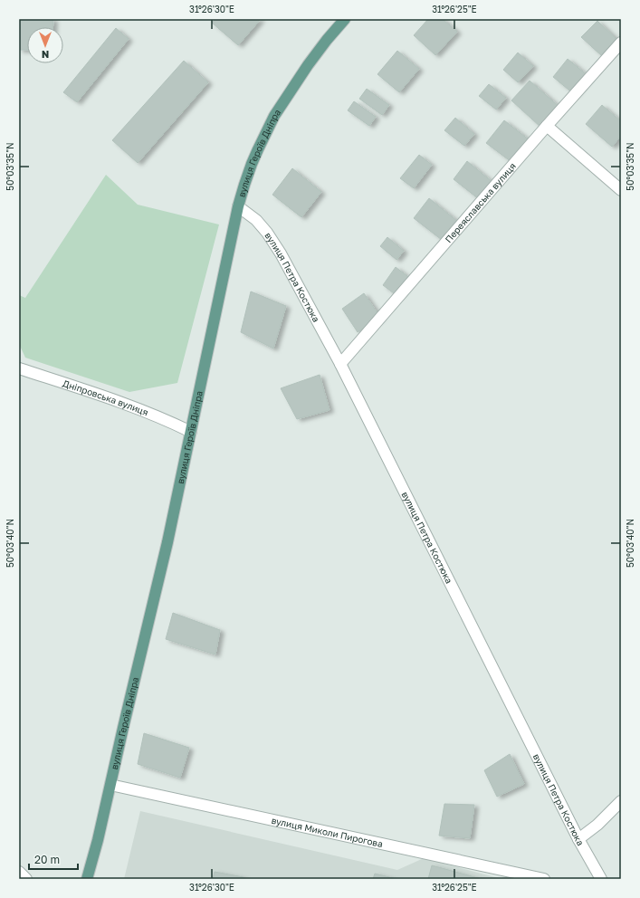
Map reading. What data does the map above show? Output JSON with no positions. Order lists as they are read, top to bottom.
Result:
{
  "streets": {
    "main road": ["вулиця Героїв Дніпра"],
    "street": [
      "Переяславська вулиця",
      "вулиця Петра Костюка",
      "Дніпровська вулиця",
      "вулиця Миколи Пирогова"
    ]
  },
  "crossings": [
    ["вулиця Героїв Дніпра", "вулиця Петра Костюка"],
    ["вулиця Героїв Дніпра", "Дніпровська вулиця"],
    ["вулиця Героїв Дніпра", "вулиця Миколи Пирогова"],
    ["Переяславська вулиця", "вулиця Петра Костюка"]
  ],
  "scale_bar": "20 m",
  "north": "bottom",
  "coordinates": [
    "31°26'30\"E",
    "31°26'25\"E",
    "50°03'35\"N",
    "50°03'40\"N"
  ]
}
